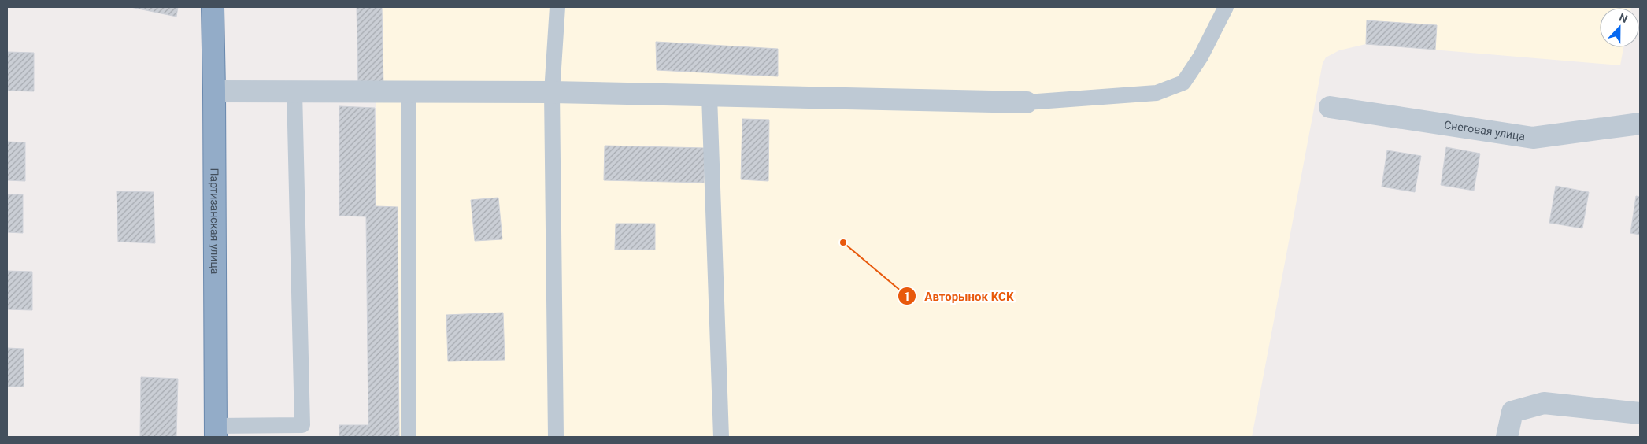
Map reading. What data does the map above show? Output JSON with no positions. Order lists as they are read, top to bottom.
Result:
{
  "streets": {
    "highway": ["Партизанская улица"],
    "street": ["Снеговая улица"]
  },
  "places": ["Авторынок КСК"],
  "north": "top"
}
